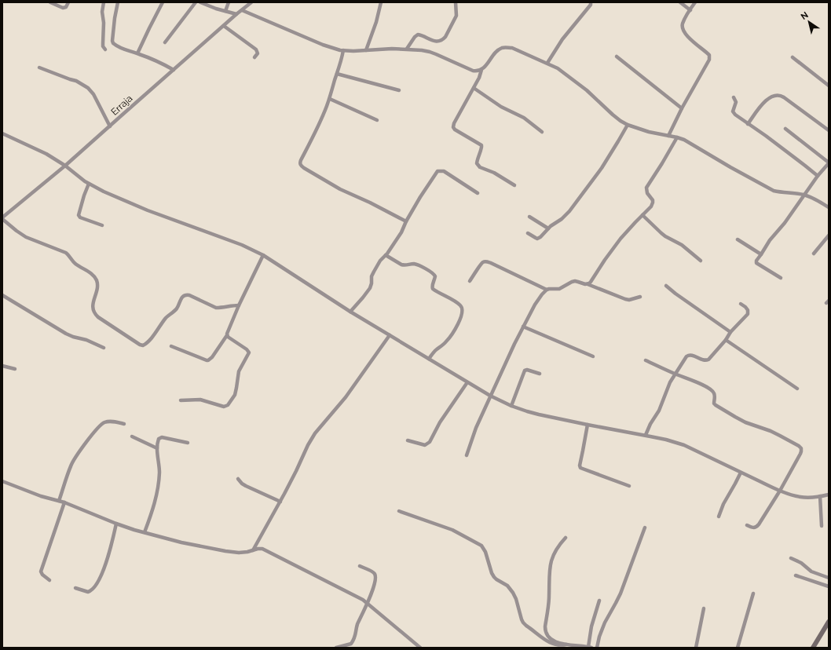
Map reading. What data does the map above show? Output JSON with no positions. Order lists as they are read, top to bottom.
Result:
{
  "streets": {
    "street": ["Erraja"]
  },
  "north": "top left"
}
